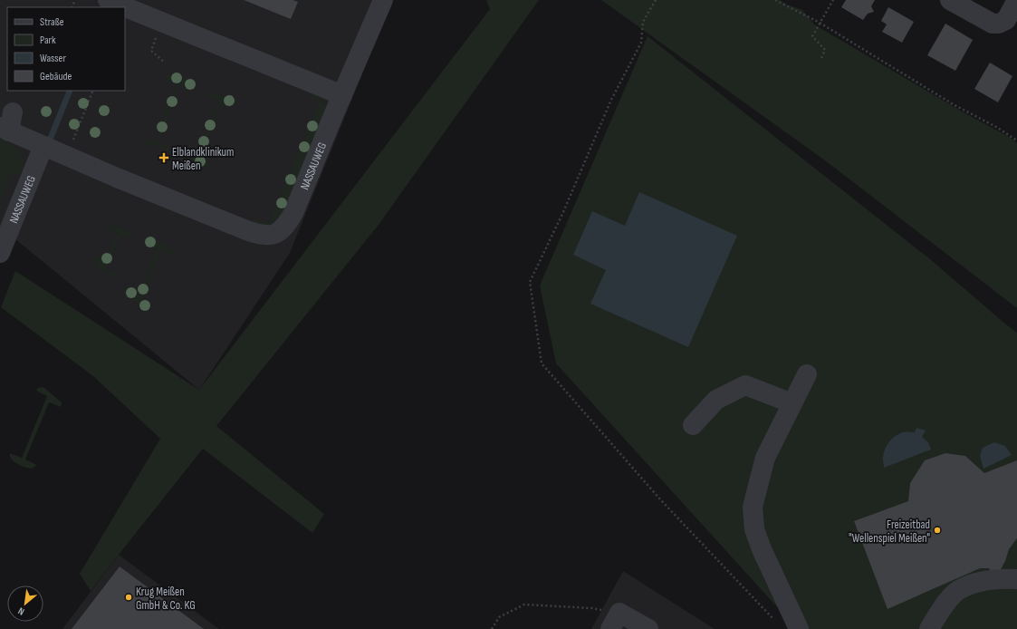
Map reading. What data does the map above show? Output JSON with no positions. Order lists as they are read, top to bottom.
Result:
{
  "streets": {
    "street": ["NASSAUWEG"]
  },
  "places": {
    "health": ["Elblandklinikum Meißen"],
    "other": ["Freizeitbad \"Wellenspiel Meißen\"", "Krug Meißen GmbH & Co. KG"]
  },
  "legend": [
    "Straße",
    "Park",
    "Wasser",
    "Gebäude"
  ],
  "north": "bottom left"
}
